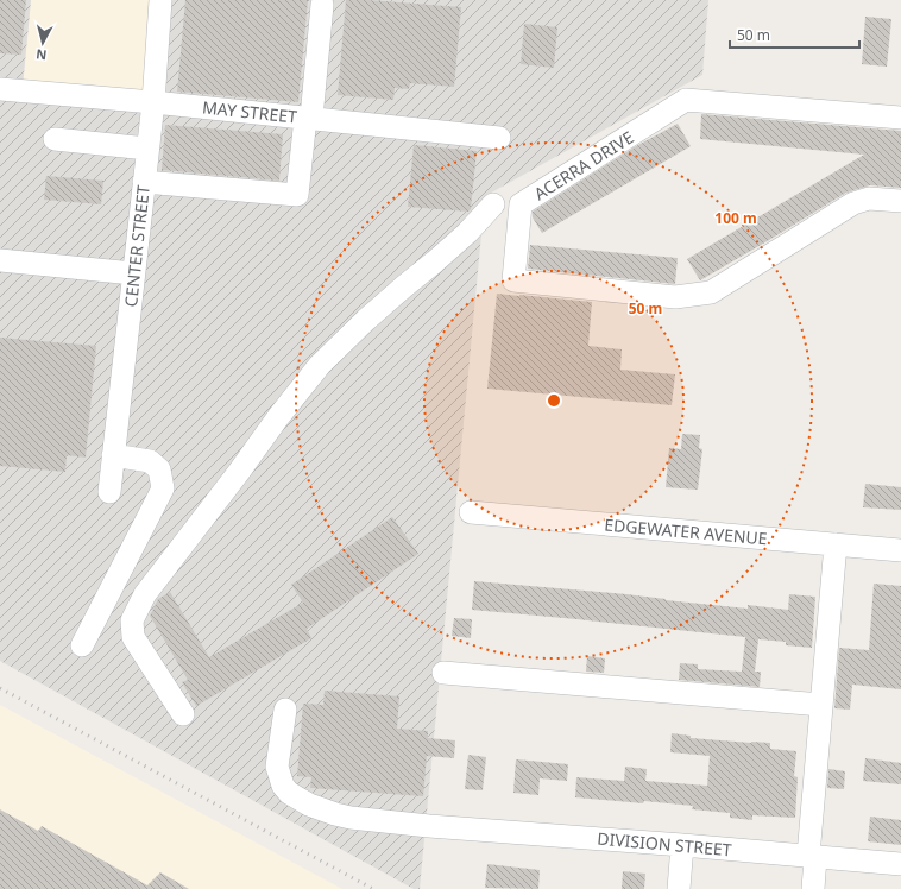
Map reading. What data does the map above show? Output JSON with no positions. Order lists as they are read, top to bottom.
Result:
{
  "streets": {
    "street": [
      "MAY STREET",
      "ACERRA DRIVE",
      "CENTER STREET",
      "EDGEWATER AVENUE",
      "DIVISION STREET"
    ]
  },
  "crossings": [
    ["MAY STREET", "CENTER STREET"]
  ],
  "scale_bar": "50 m",
  "north": "bottom",
  "rings": ["100 m", "50 m"]
}
